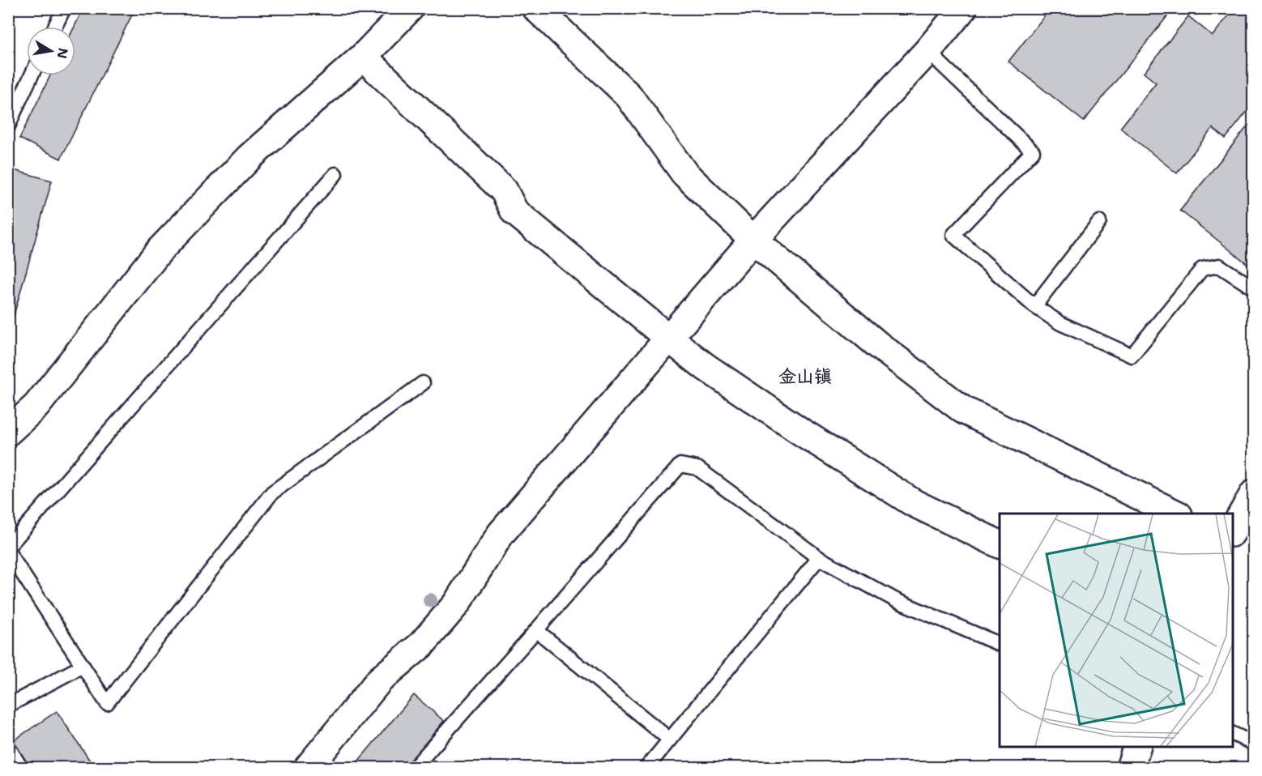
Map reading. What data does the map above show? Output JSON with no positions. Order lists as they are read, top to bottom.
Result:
{
  "districts": ["金山镇"],
  "north": "right"
}
